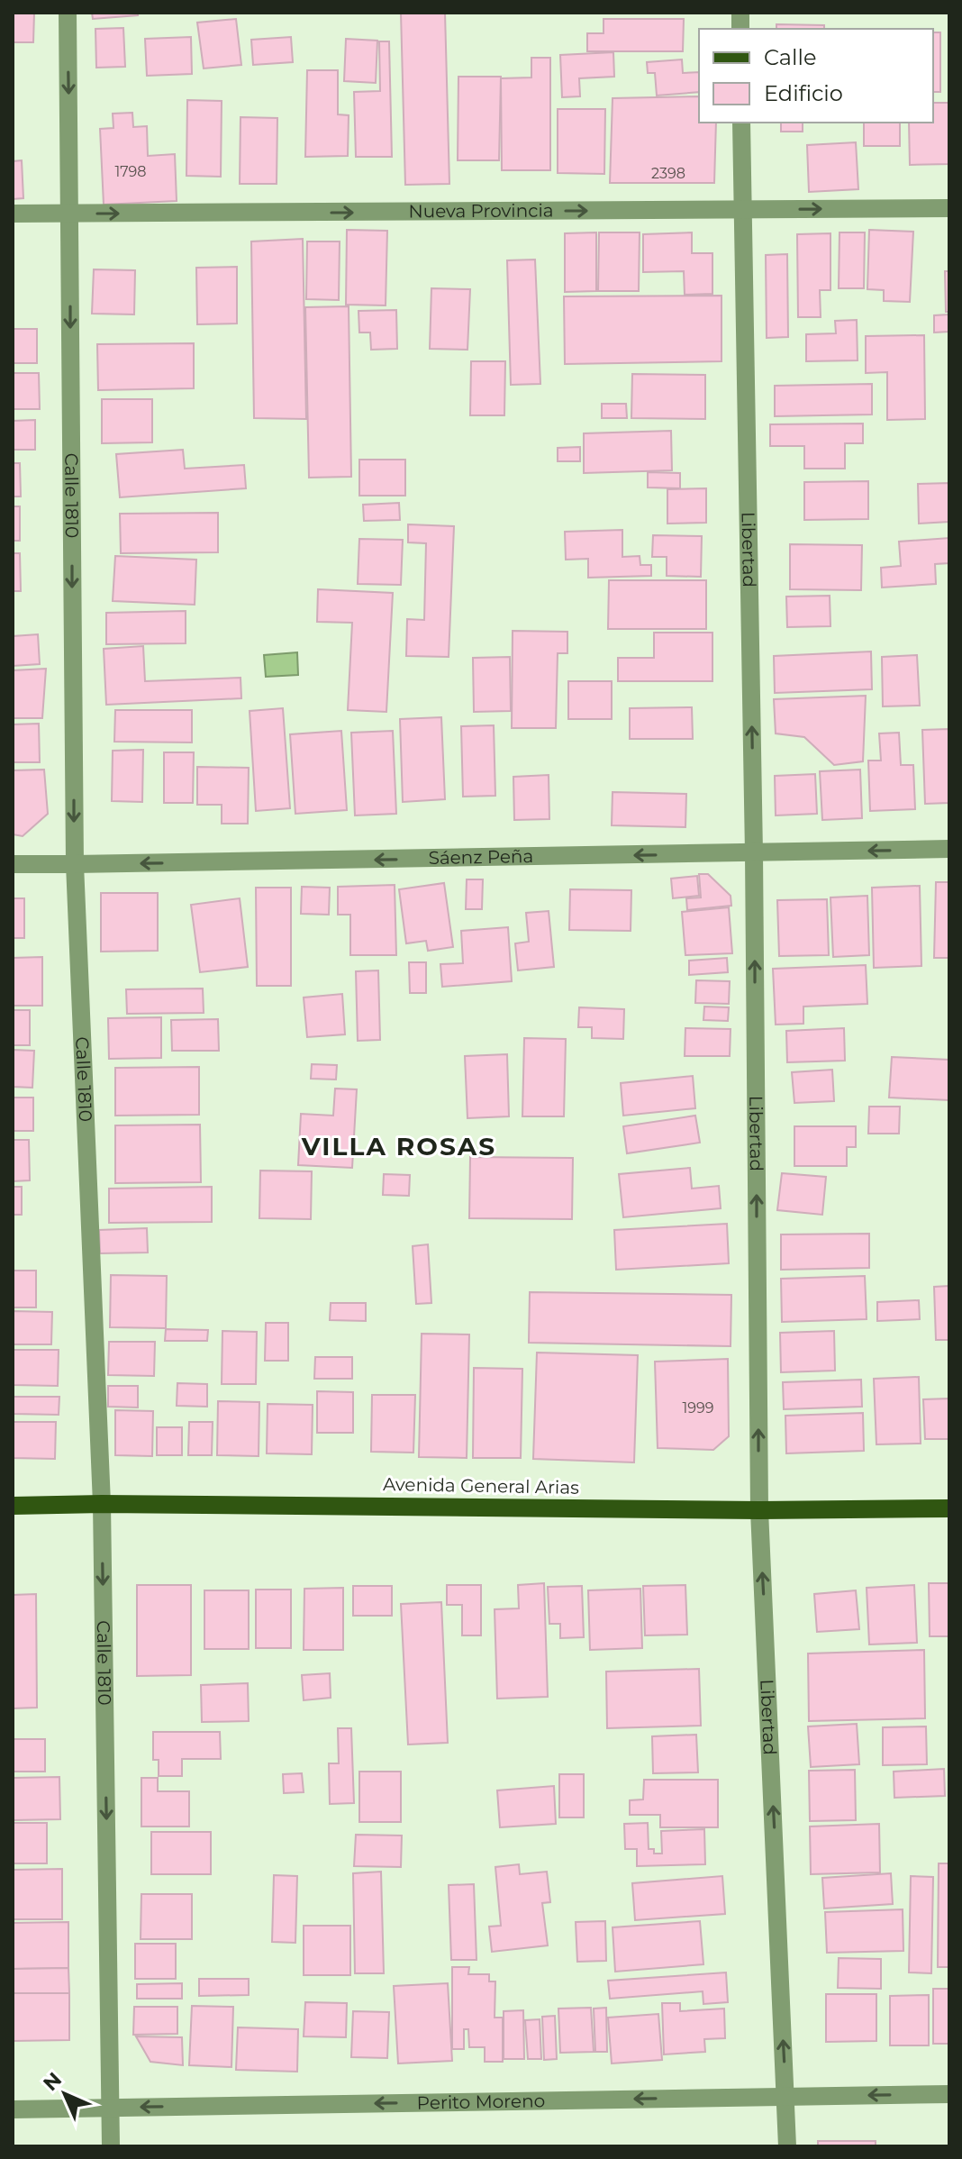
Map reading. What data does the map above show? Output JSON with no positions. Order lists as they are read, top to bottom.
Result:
{
  "streets": {
    "main road": ["Avenida General Arias"],
    "street": [
      "Nueva Provincia",
      "Calle 1810",
      "Libertad",
      "Sáenz Peña",
      "Perito Moreno"
    ]
  },
  "crossings": [
    ["Nueva Provincia", "Calle 1810"],
    ["Nueva Provincia", "Libertad"],
    ["Calle 1810", "Sáenz Peña"],
    ["Calle 1810", "Avenida General Arias"],
    ["Calle 1810", "Perito Moreno"],
    ["Libertad", "Sáenz Peña"],
    ["Libertad", "Avenida General Arias"],
    ["Libertad", "Perito Moreno"]
  ],
  "one_way": [
    "Nueva Provincia",
    "Calle 1810",
    "Libertad",
    "Sáenz Peña",
    "Perito Moreno"
  ],
  "districts": ["VILLA ROSAS"],
  "house_numbers": ["1798", "2398", "1999"],
  "legend": ["Calle", "Edificio"],
  "north": "top left"
}
